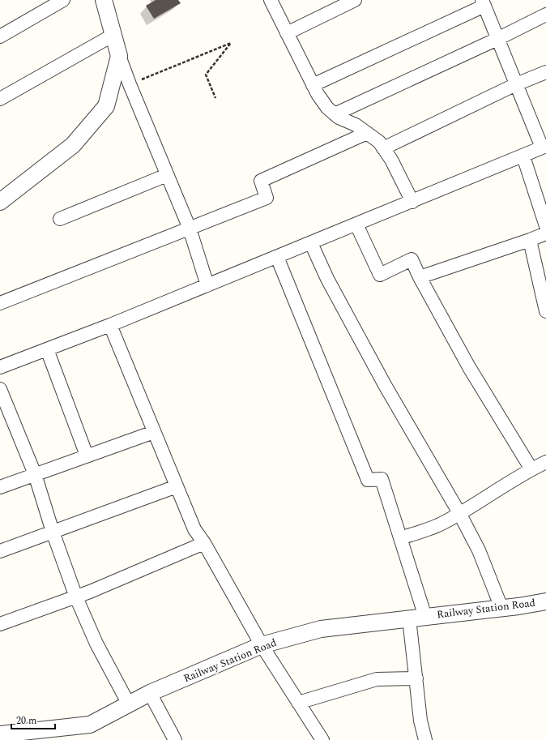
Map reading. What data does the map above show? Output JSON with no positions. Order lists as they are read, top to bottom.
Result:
{
  "streets": {
    "street": ["Railway Station Road"]
  },
  "scale_bar": "20 m"
}
